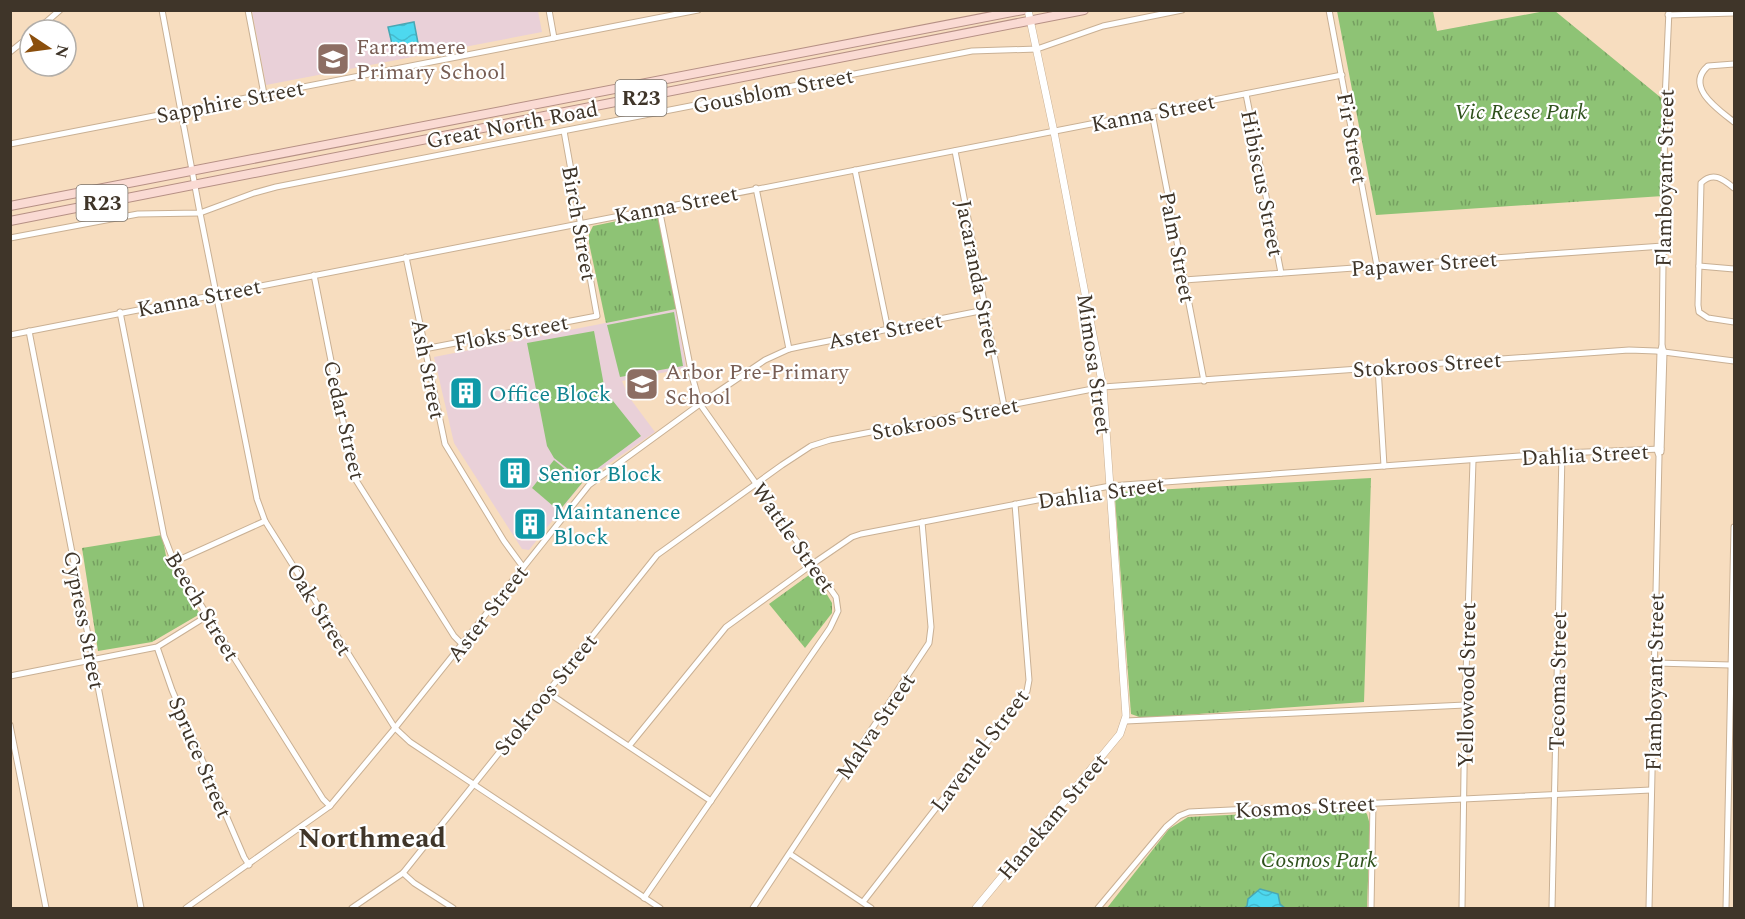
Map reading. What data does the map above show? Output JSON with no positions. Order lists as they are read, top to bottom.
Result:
{
  "streets": {
    "main road": ["R23", "Great North Road"],
    "street": [
      "Gousblom Street",
      "Sapphire Street",
      "Kanna Street",
      "Fir Street",
      "Flamboyant Street",
      "Hibiscus Street",
      "Birch Street",
      "Palm Street",
      "Papawer Street",
      "Jacaranda Street",
      "Aster Street",
      "Floks Street",
      "Mimosa Street",
      "Stokroos Street",
      "Ash Street",
      "Cedar Street",
      "Dahlia Street",
      "Wattle Street",
      "Beech Street",
      "Oak Street",
      "Cypress Street",
      "Tecoma Street",
      "Yellowood Street",
      "Malva Street",
      "Laventel Street",
      "Spruce Street",
      "Kosmos Street",
      "Hanekam Street"
    ]
  },
  "crossings": [
    ["Gousblom Street", "Birch Street"],
    ["Gousblom Street", "Mimosa Street"],
    ["Gousblom Street", "Oak Street"],
    ["Sapphire Street", "Oak Street"],
    ["Kanna Street", "Fir Street"],
    ["Kanna Street", "Hibiscus Street"],
    ["Kanna Street", "Birch Street"],
    ["Kanna Street", "Palm Street"],
    ["Kanna Street", "Jacaranda Street"],
    ["Kanna Street", "Mimosa Street"],
    ["Kanna Street", "Ash Street"],
    ["Kanna Street", "Cedar Street"],
    ["Kanna Street", "Wattle Street"],
    ["Kanna Street", "Beech Street"],
    ["Kanna Street", "Oak Street"],
    ["Kanna Street", "Cypress Street"],
    ["Great North Road", "Mimosa Street"],
    ["Great North Road", "Oak Street"],
    ["Fir Street", "Papawer Street"],
    ["Flamboyant Street", "Papawer Street"],
    ["Flamboyant Street", "Stokroos Street"],
    ["Flamboyant Street", "Dahlia Street"],
    ["Flamboyant Street", "Kosmos Street"],
    ["Hibiscus Street", "Papawer Street"],
    ["Birch Street", "Floks Street"],
    ["Palm Street", "Papawer Street"],
    ["Palm Street", "Stokroos Street"],
    ["Jacaranda Street", "Aster Street"],
    ["Jacaranda Street", "Stokroos Street"],
    ["Aster Street", "Ash Street"],
    ["Aster Street", "Cedar Street"],
    ["Aster Street", "Wattle Street"],
    ["Aster Street", "Beech Street"],
    ["Aster Street", "Oak Street"],
    ["Aster Street", "Spruce Street"],
    ["Floks Street", "Ash Street"],
    ["Mimosa Street", "Stokroos Street"],
    ["Mimosa Street", "Dahlia Street"],
    ["Mimosa Street", "Hanekam Street"],
    ["Stokroos Street", "Wattle Street"],
    ["Stokroos Street", "Oak Street"],
    ["Dahlia Street", "Wattle Street"],
    ["Dahlia Street", "Tecoma Street"],
    ["Dahlia Street", "Yellowood Street"],
    ["Dahlia Street", "Malva Street"],
    ["Dahlia Street", "Laventel Street"],
    ["Wattle Street", "Oak Street"],
    ["Tecoma Street", "Kosmos Street"],
    ["Yellowood Street", "Kosmos Street"]
  ],
  "districts": ["Northmead"],
  "parks": ["Vic Reese Park", "Cosmos Park"],
  "places": {
    "school or university": ["Farrarmere Primary School", "Arbor Pre-Primary School"],
    "building": ["Office Block", "Senior Block", "Maintanence Block"]
  },
  "north": "right"
}
